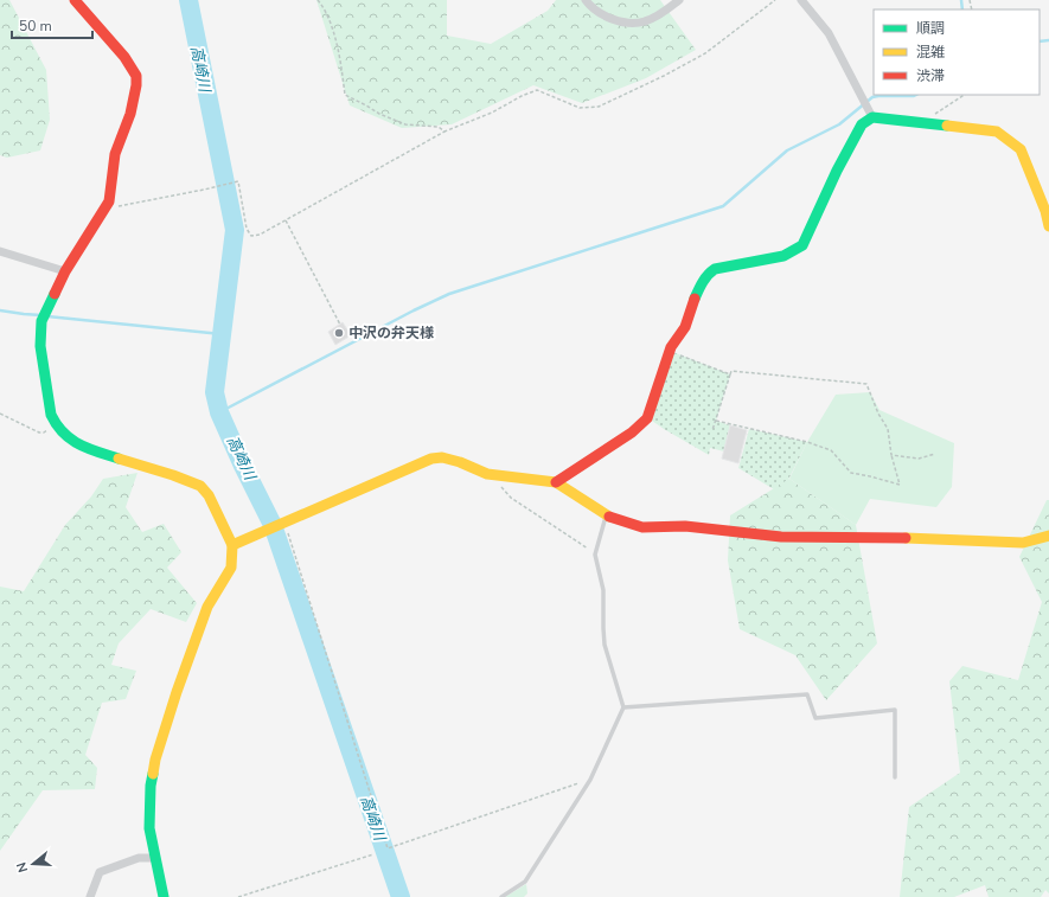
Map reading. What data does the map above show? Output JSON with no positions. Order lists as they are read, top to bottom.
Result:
{
  "water": ["高崎川"],
  "places": ["中沢の弁天様"],
  "legend": ["順調", "混雑", "渋滞"],
  "scale_bar": "50 m",
  "north": "left"
}
